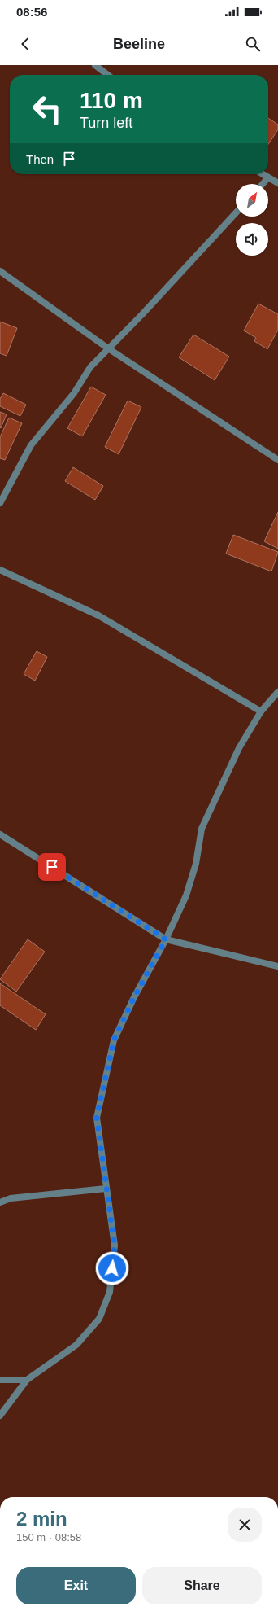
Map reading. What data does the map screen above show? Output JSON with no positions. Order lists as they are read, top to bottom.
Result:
{
  "north": "top right",
  "page": {
    "status": "08:56",
    "header": "Beeline",
    "turn": ["110 m", "Turn left"],
    "then": "Then",
    "heading": ["2 min", "150 m · 08:58"],
    "buttons": ["Exit", "Share"]
  }
}
